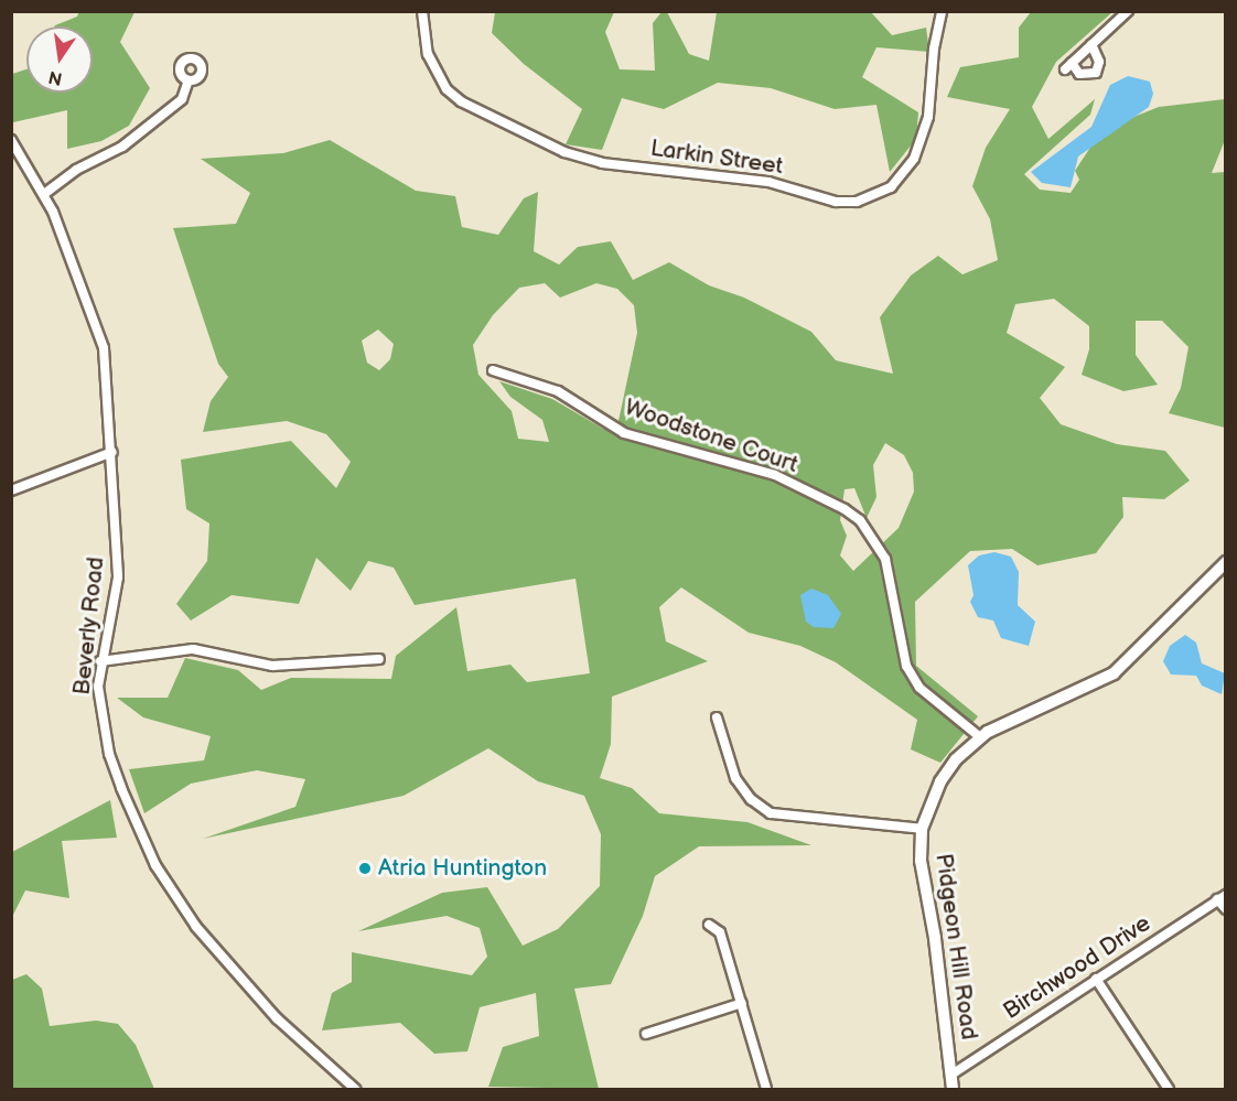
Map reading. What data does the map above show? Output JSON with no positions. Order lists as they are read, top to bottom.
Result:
{
  "streets": {
    "street": [
      "Larkin Street",
      "Woodstone Court",
      "Beverly Road",
      "Pidgeon Hill Road",
      "Birchwood Drive"
    ]
  },
  "crossings": [
    ["Woodstone Court", "Pidgeon Hill Road"],
    ["Pidgeon Hill Road", "Birchwood Drive"]
  ],
  "places": ["Atria Huntington"],
  "north": "bottom"
}
